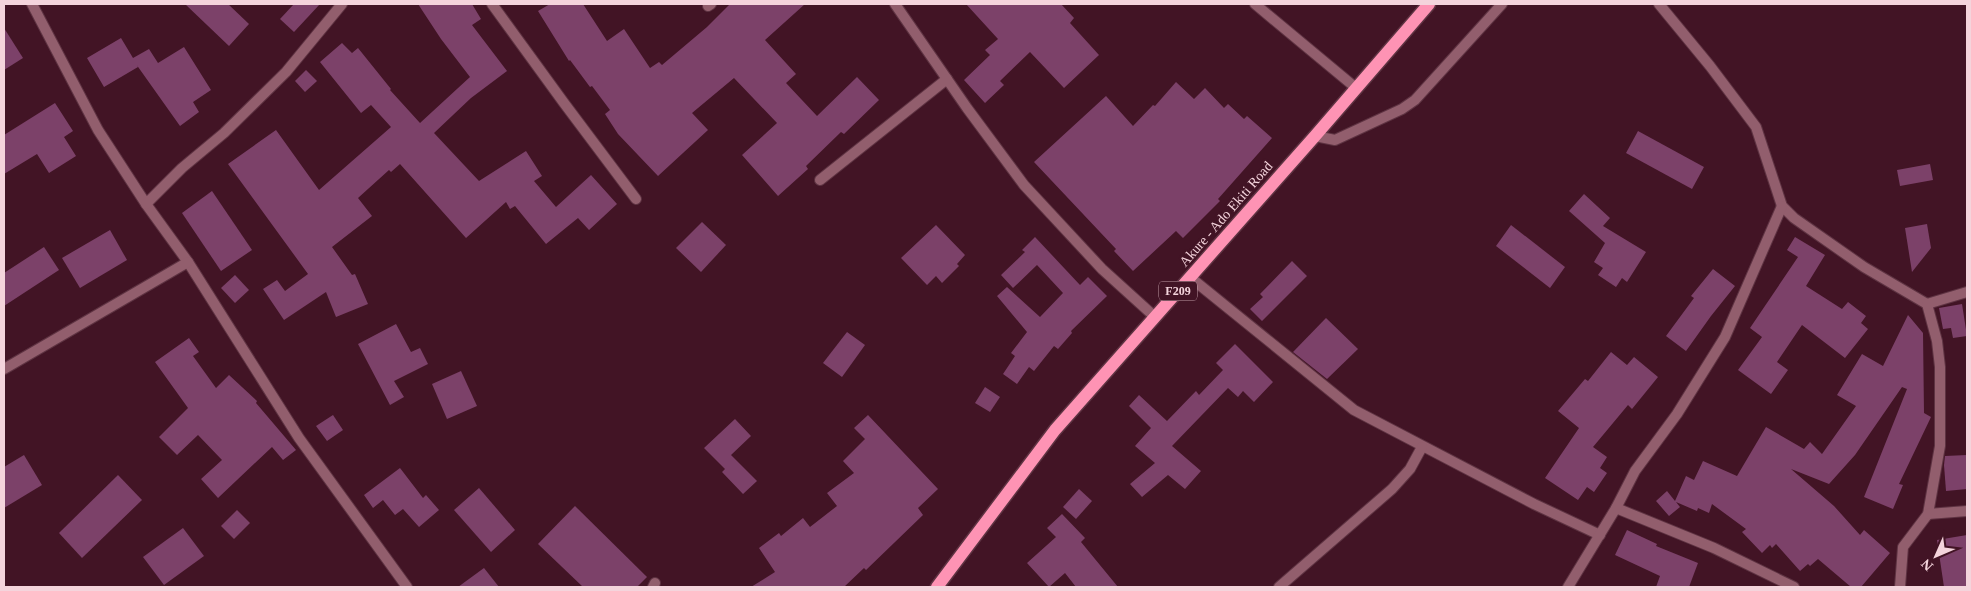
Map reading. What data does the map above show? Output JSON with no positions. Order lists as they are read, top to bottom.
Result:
{
  "streets": {
    "main road": ["Akure - Ado Ekiti Road", "F209"]
  },
  "north": "bottom left"
}
